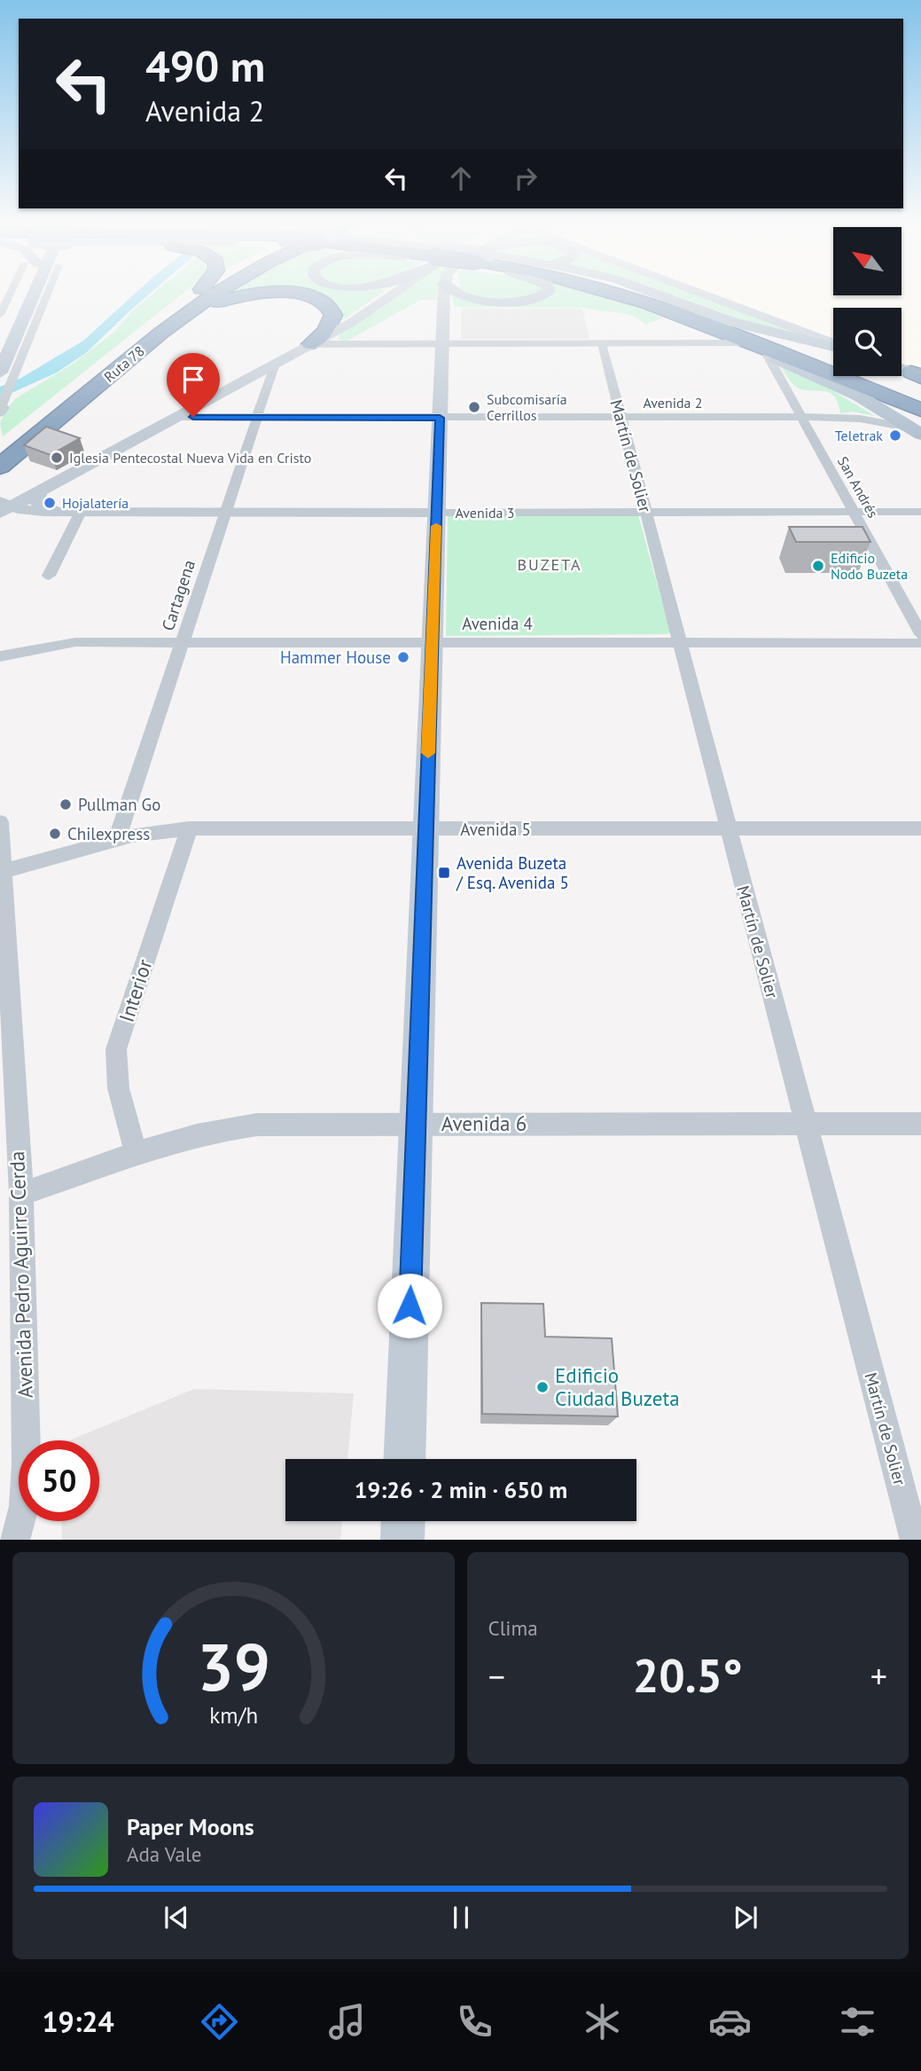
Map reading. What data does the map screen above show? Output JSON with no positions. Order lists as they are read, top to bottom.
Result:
{
  "streets": {
    "highway": ["Ruta 78"],
    "street": [
      "Avenida 2",
      "Martín de Solier",
      "San Andrés",
      "Avenida 3",
      "Cartagena",
      "Avenida 4",
      "Avenida 5",
      "Interior",
      "Avenida 6",
      "Avenida Pedro Aguirre Cerda"
    ]
  },
  "crossings": [
    ["Avenida 2", "Martín de Solier"],
    ["Avenida 2", "San Andrés"],
    ["Avenida 2", "Cartagena"],
    ["Martín de Solier", "Avenida 3"],
    ["Martín de Solier", "Avenida 4"],
    ["Martín de Solier", "Avenida 5"],
    ["Martín de Solier", "Avenida 6"],
    ["San Andrés", "Avenida 3"],
    ["Avenida 3", "Cartagena"],
    ["Cartagena", "Avenida 4"],
    ["Cartagena", "Avenida 5"],
    ["Avenida 5", "Interior"],
    ["Avenida 5", "Avenida Pedro Aguirre Cerda"],
    ["Interior", "Avenida 6"],
    ["Avenida 6", "Avenida Pedro Aguirre Cerda"]
  ],
  "districts": ["BUZETA"],
  "places": {
    "other": [
      "Subcomisaría Cerrillos",
      "Teletrak",
      "Iglesia Pentecostal Nueva Vida en Cristo",
      "Hojalatería",
      "Edificio Nodo Buzeta",
      "Hammer House",
      "Pullman Go",
      "Chilexpress",
      "Edificio Ciudad Buzeta"
    ],
    "transit": ["Avenida Buzeta / Esq. Avenida 5"]
  },
  "north": "top left",
  "page": {
    "turn": ["490 m", "Avenida 2"],
    "limit": "50",
    "trip": "19:26 · 2 min · 650 m",
    "tile": "Clima",
    "heat": ["−", "20.5°", "+"],
    "song": ["Paper Moons", "Ada Vale"],
    "tabs": "19:24",
    "gauge": ["39", "km/h"]
  }
}
